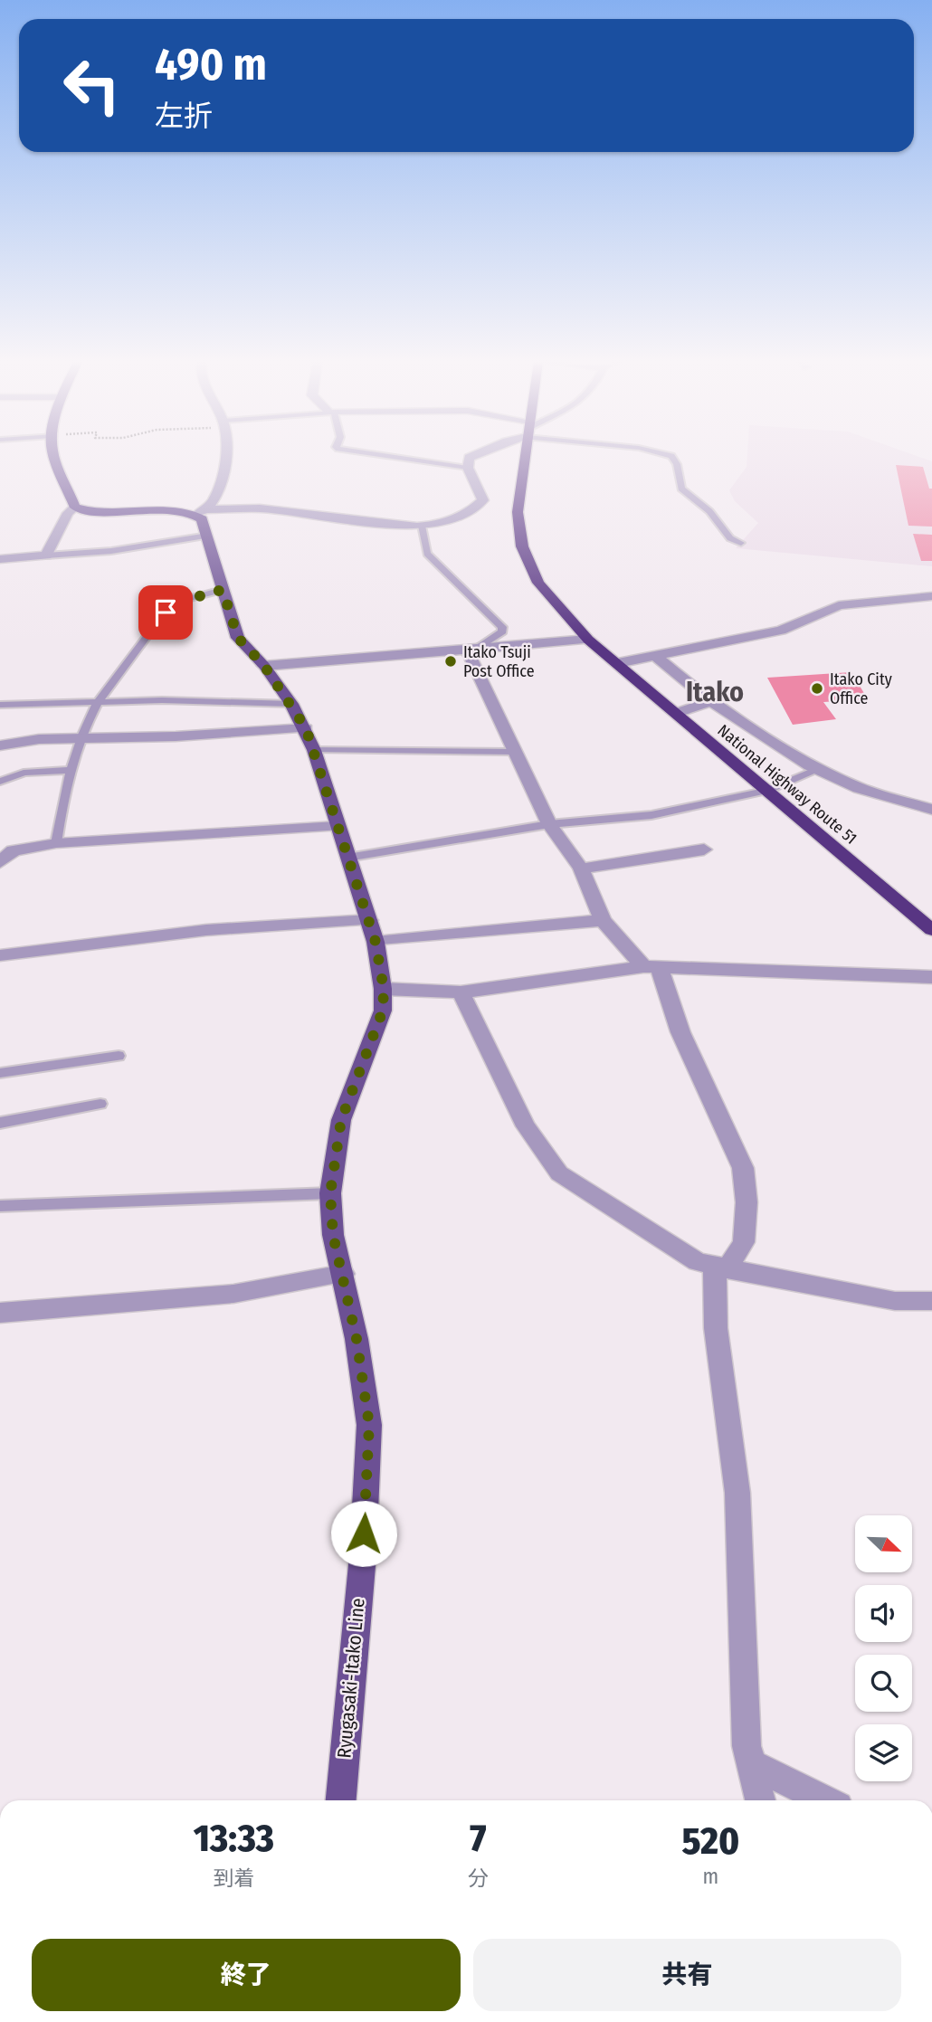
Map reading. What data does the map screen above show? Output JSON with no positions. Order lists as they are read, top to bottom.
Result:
{
  "streets": {
    "highway": ["National Highway Route 51"],
    "main road": ["Ryugasaki-Itako Line"]
  },
  "districts": ["Itako"],
  "places": ["Itako Tsuji Post Office", "Itako City Office"],
  "north": "bottom right",
  "page": {
    "turn": ["490 m", "左折"],
    "eta": [
      "13:33",
      "到着",
      "7",
      "分",
      "520",
      "m"
    ],
    "buttons": ["終了", "共有"]
  }
}
